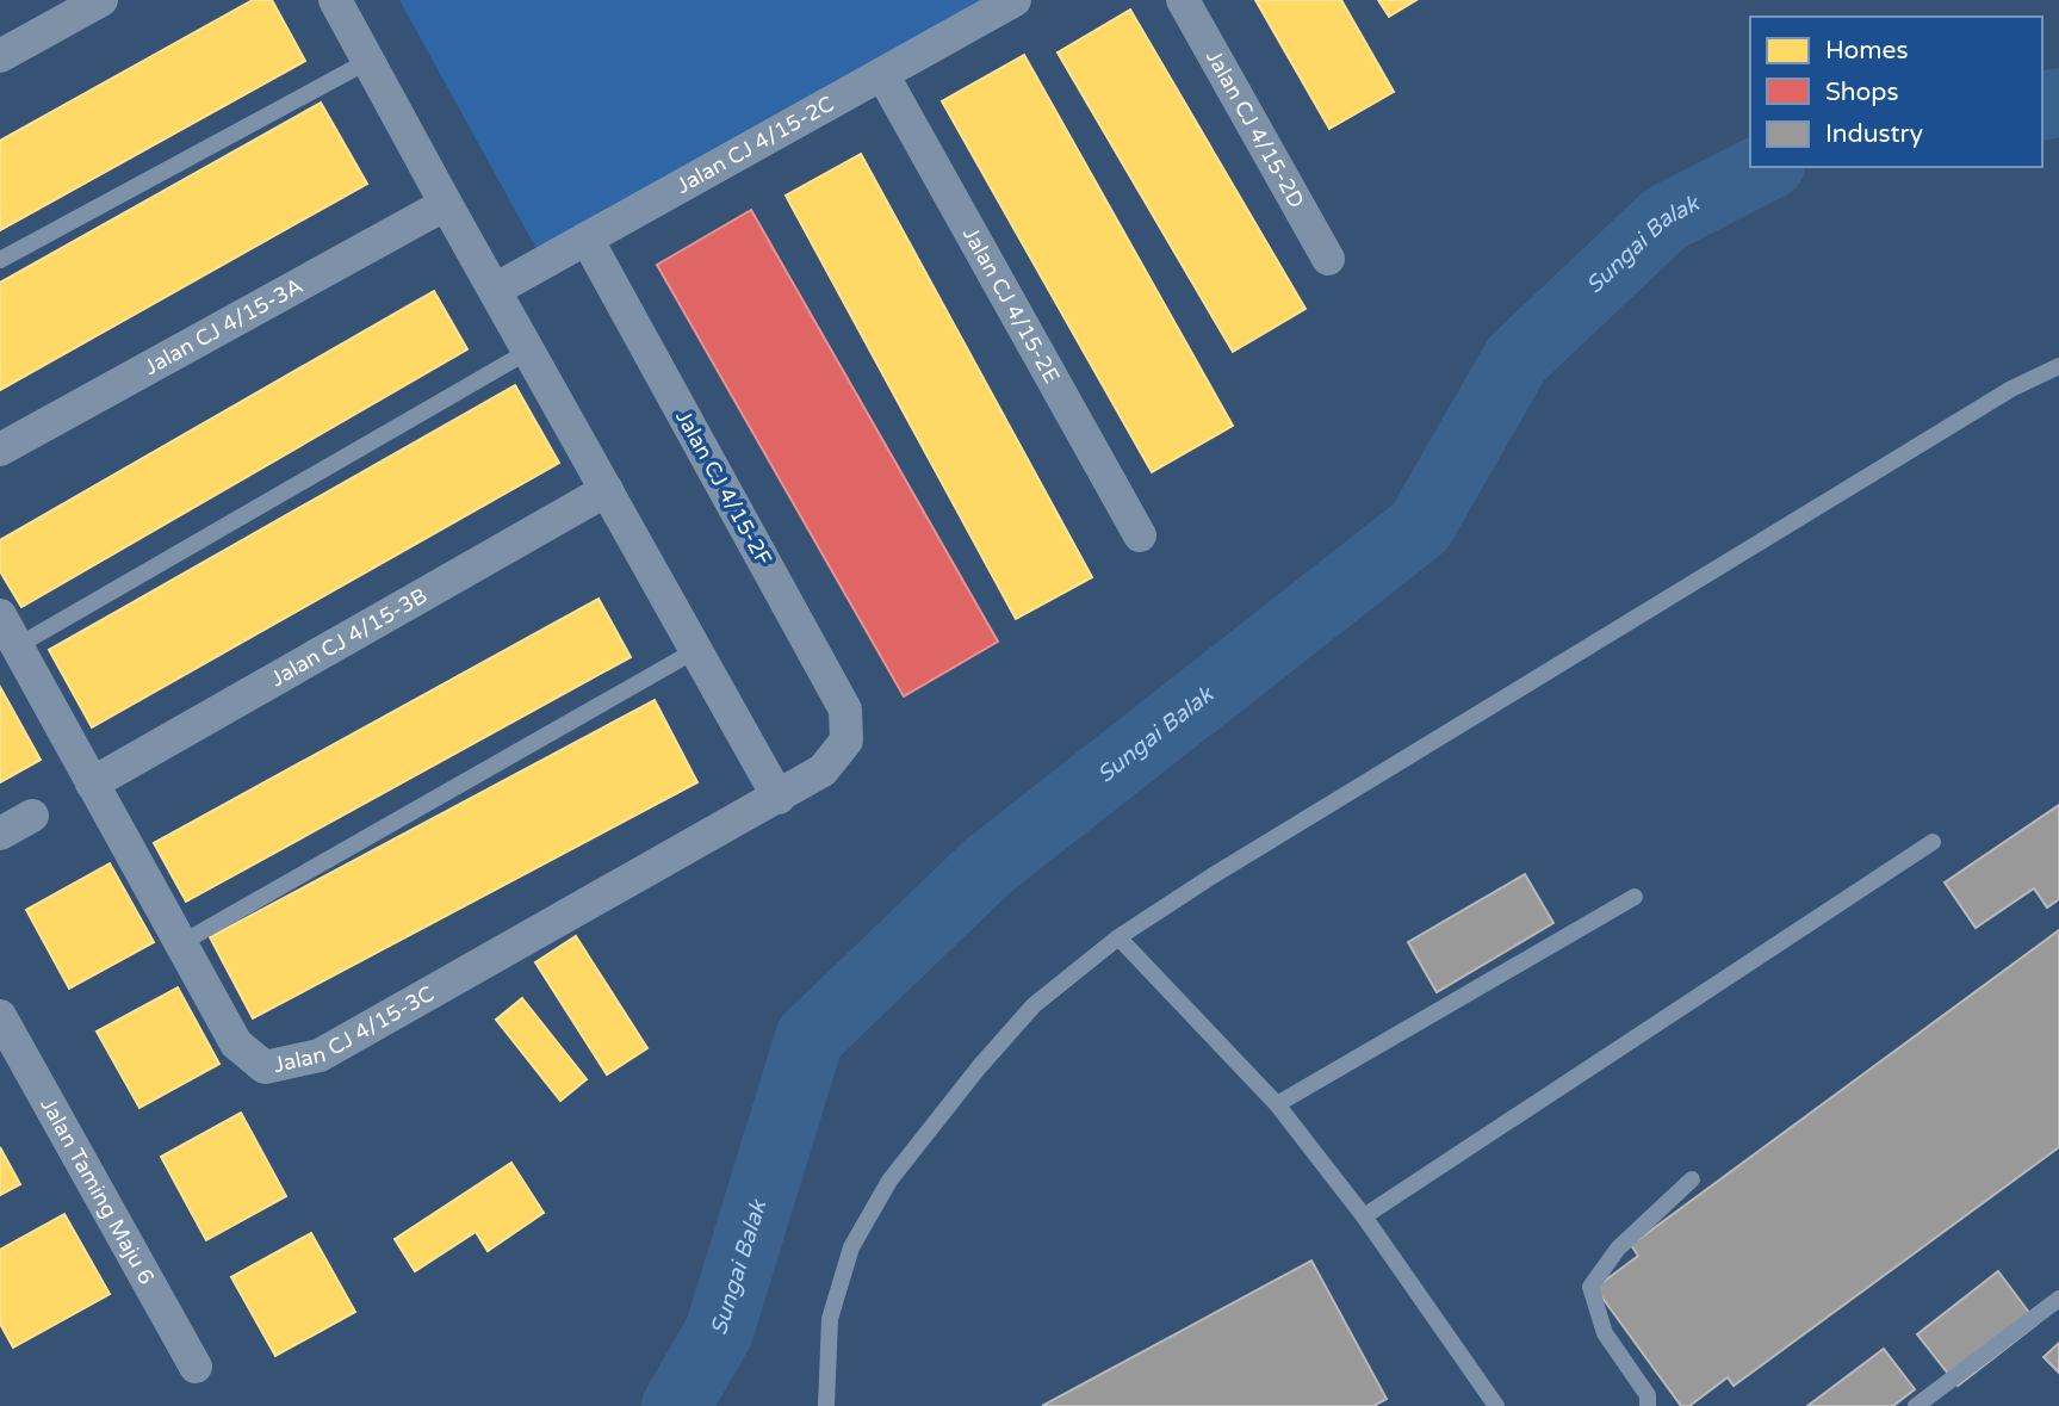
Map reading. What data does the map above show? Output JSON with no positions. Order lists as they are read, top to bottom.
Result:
{
  "streets": {
    "street": [
      "Jalan CJ 4/15-2D",
      "Jalan CJ 4/15-2C",
      "Jalan CJ 4/15-2E",
      "Jalan CJ 4/15-3A",
      "Jalan CJ 4/15-2F",
      "Jalan CJ 4/15-3B",
      "Jalan CJ 4/15-3C",
      "Jalan Taming Maju 6"
    ]
  },
  "crossings": [
    ["Jalan CJ 4/15-2C", "Jalan CJ 4/15-2E"],
    ["Jalan CJ 4/15-2C", "Jalan CJ 4/15-2F"],
    ["Jalan CJ 4/15-2F", "Jalan CJ 4/15-3C"],
    ["Jalan CJ 4/15-3B", "Jalan CJ 4/15-3C"]
  ],
  "water": ["Sungai Balak"],
  "legend": ["Homes", "Shops", "Industry"]
}
